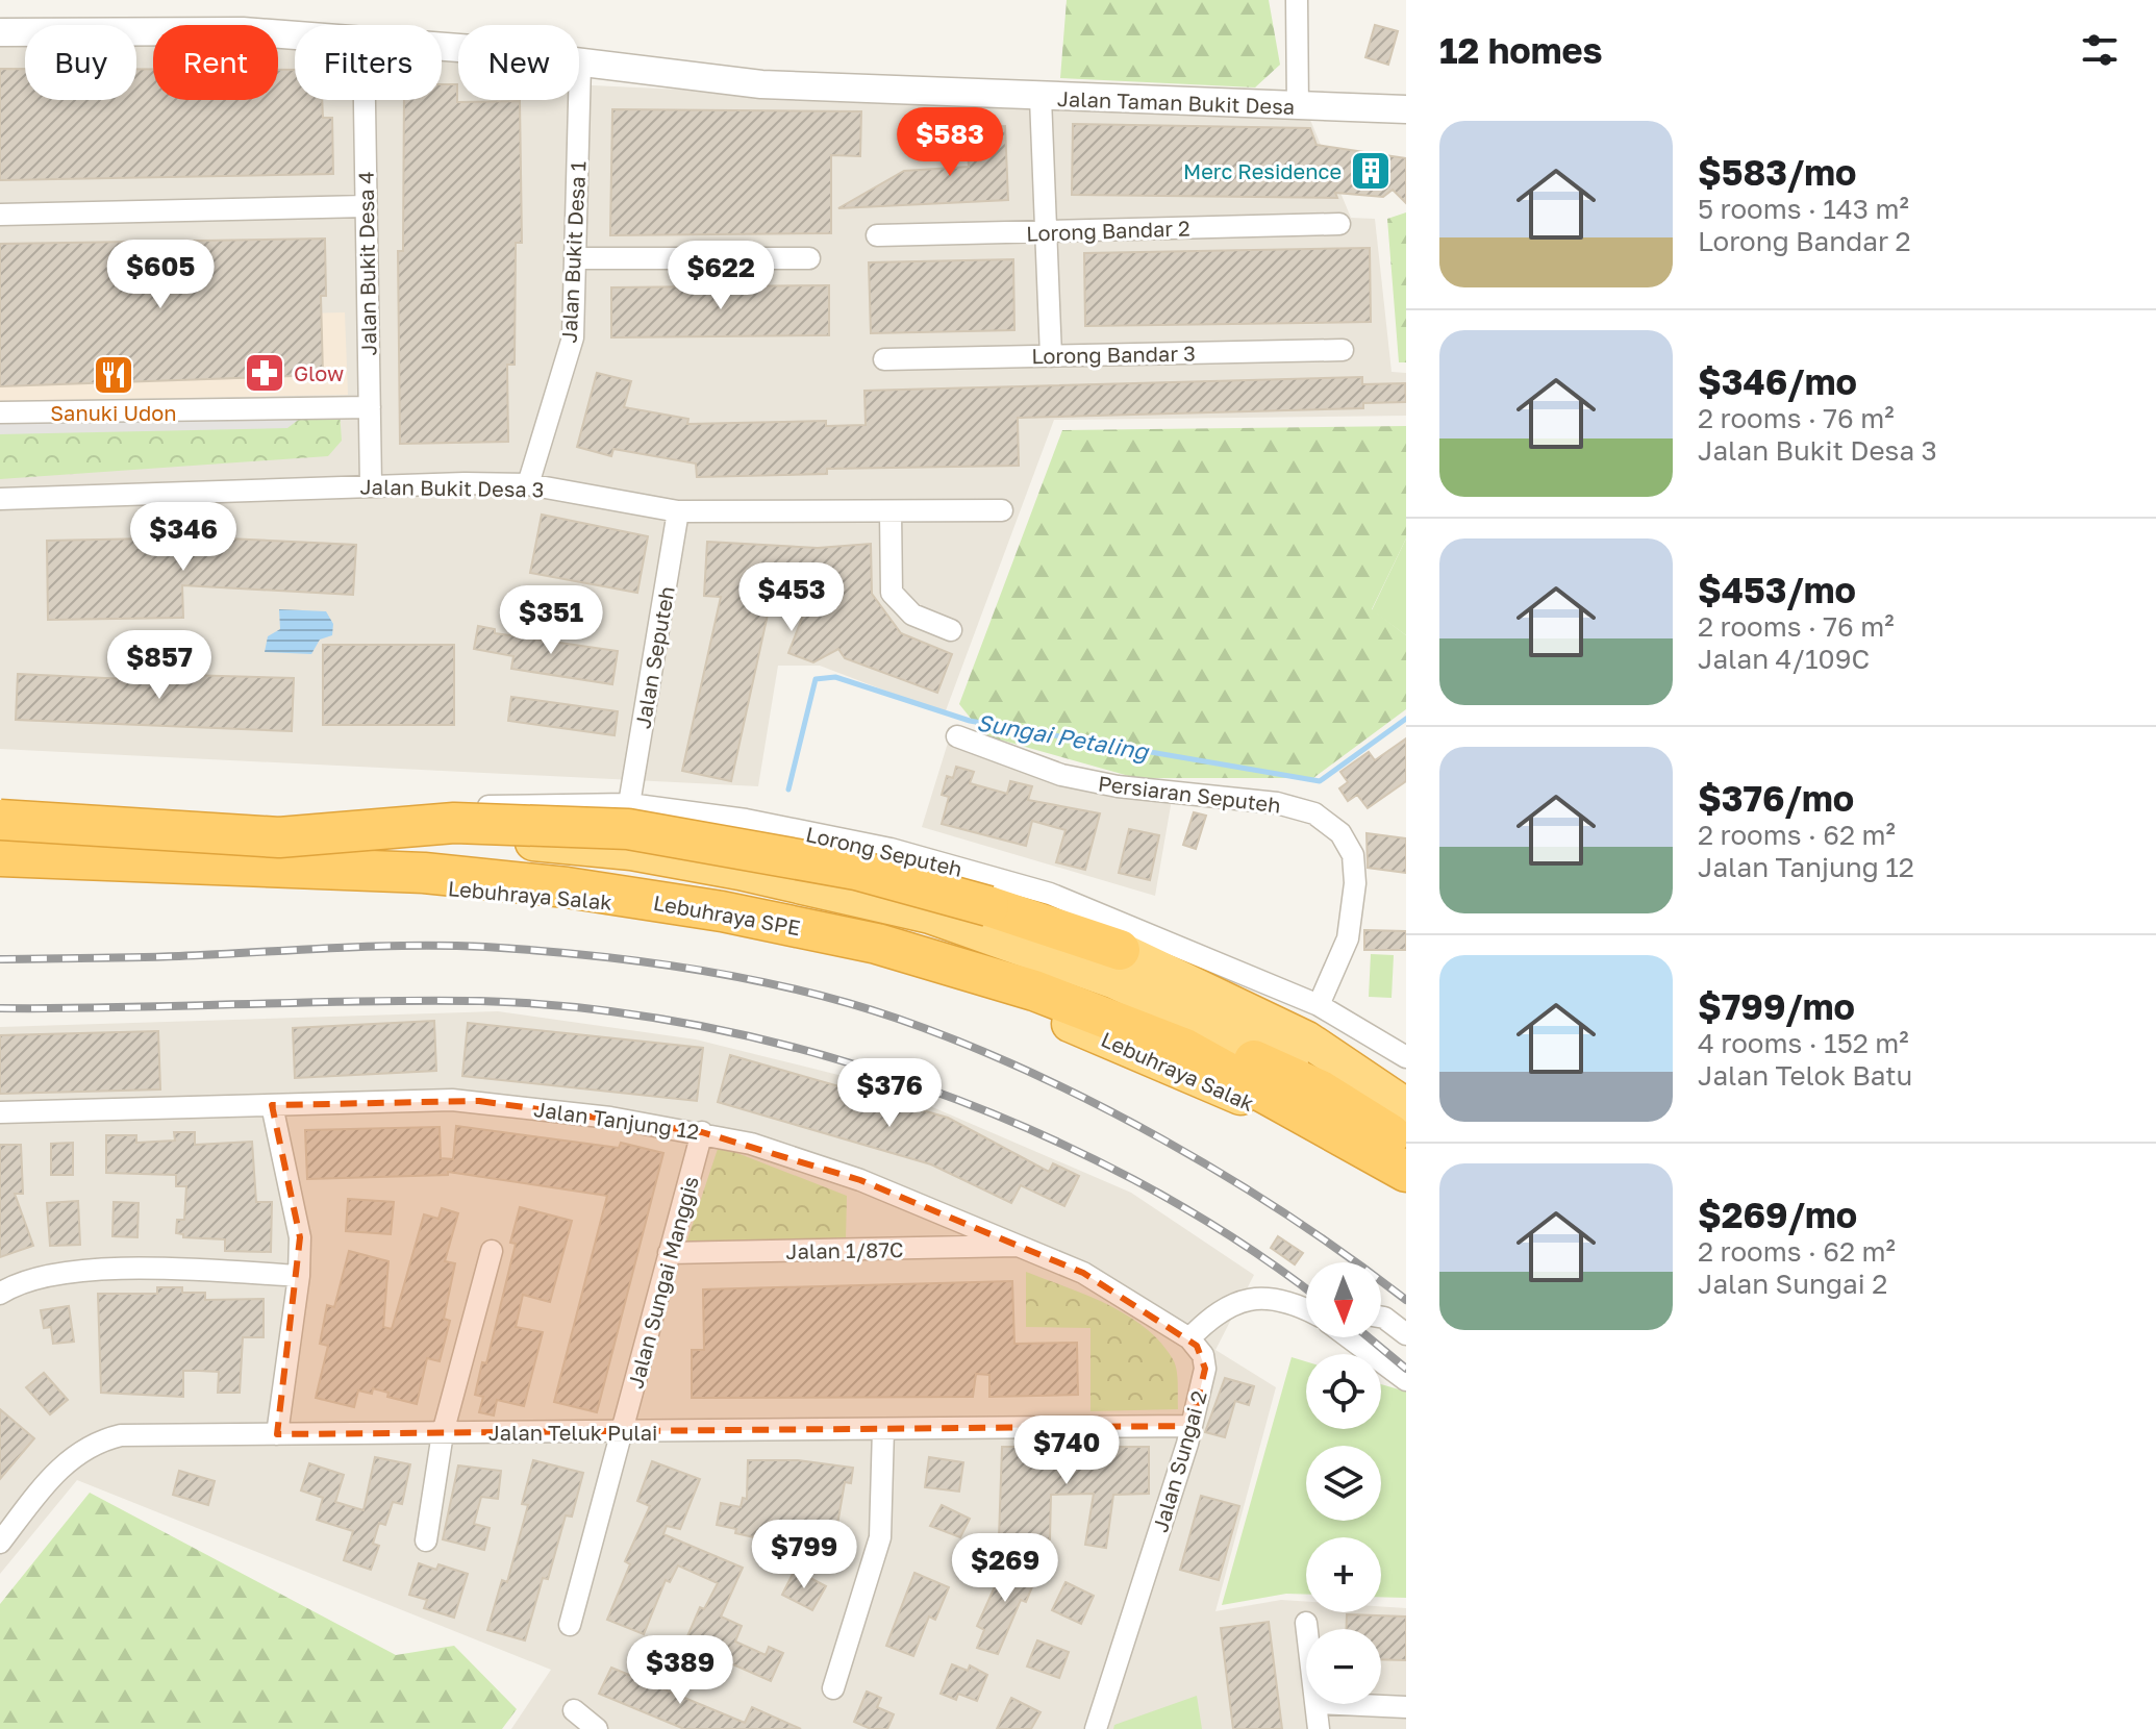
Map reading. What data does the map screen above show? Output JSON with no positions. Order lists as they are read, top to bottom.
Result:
{
  "streets": {
    "highway": ["Lebuhraya Salak", "Lebuhraya SPE"],
    "street": [
      "Jalan Taman Bukit Desa",
      "Lorong Bandar 2",
      "Jalan Bukit Desa 1",
      "Jalan Bukit Desa 4",
      "Lorong Bandar 3",
      "Jalan Bukit Desa 3",
      "Jalan Seputeh",
      "Persiaran Seputeh",
      "Lorong Seputeh",
      "Jalan Tanjung 12",
      "Jalan 1/87C",
      "Jalan Sungai Manggis",
      "Jalan Teluk Pulai",
      "Jalan Sungai 2"
    ]
  },
  "crossings": [
    ["Jalan Taman Bukit Desa", "Jalan Bukit Desa 1"],
    ["Jalan Bukit Desa 1", "Jalan Bukit Desa 3"],
    ["Jalan Bukit Desa 4", "Jalan Bukit Desa 3"],
    ["Jalan Bukit Desa 3", "Jalan Seputeh"],
    ["Jalan Seputeh", "Lorong Seputeh"],
    ["Persiaran Seputeh", "Lorong Seputeh"],
    ["Jalan Tanjung 12", "Jalan 1/87C"],
    ["Jalan Tanjung 12", "Jalan Sungai Manggis"],
    ["Jalan Tanjung 12", "Jalan Sungai 2"],
    ["Jalan 1/87C", "Jalan Sungai Manggis"],
    ["Jalan Sungai Manggis", "Jalan Teluk Pulai"],
    ["Jalan Teluk Pulai", "Jalan Sungai 2"]
  ],
  "water": ["Sungai Petaling"],
  "places": {
    "building": ["Merc Residence"],
    "pharmacy": ["Glow"],
    "restaurant": ["Sanuki Udon"]
  },
  "north": "bottom",
  "page": {
    "heading": "12 homes",
    "chip": [
      "Buy",
      "Rent",
      "Filters",
      "New"
    ],
    "list": [
      {
        "name": "$583/mo",
        "note": "5 rooms · 143 m² · Lorong Bandar 2"
      },
      {
        "name": "$346/mo",
        "note": "2 rooms · 76 m² · Jalan Bukit Desa 3"
      },
      {
        "name": "$453/mo",
        "note": "2 rooms · 76 m² · Jalan 4/109C"
      },
      {
        "name": "$376/mo",
        "note": "2 rooms · 62 m² · Jalan Tanjung 12"
      },
      {
        "name": "$799/mo",
        "note": "4 rooms · 152 m² · Jalan Telok Batu"
      },
      {
        "name": "$269/mo",
        "note": "2 rooms · 62 m² · Jalan Sungai 2"
      }
    ],
    "price": [
      "$583",
      "$605",
      "$622",
      "$346",
      "$453",
      "$351",
      "$857",
      "$376",
      "$740",
      "$799",
      "$269",
      "$389"
    ],
    "map_buttons": ["+", "−"]
  }
}
